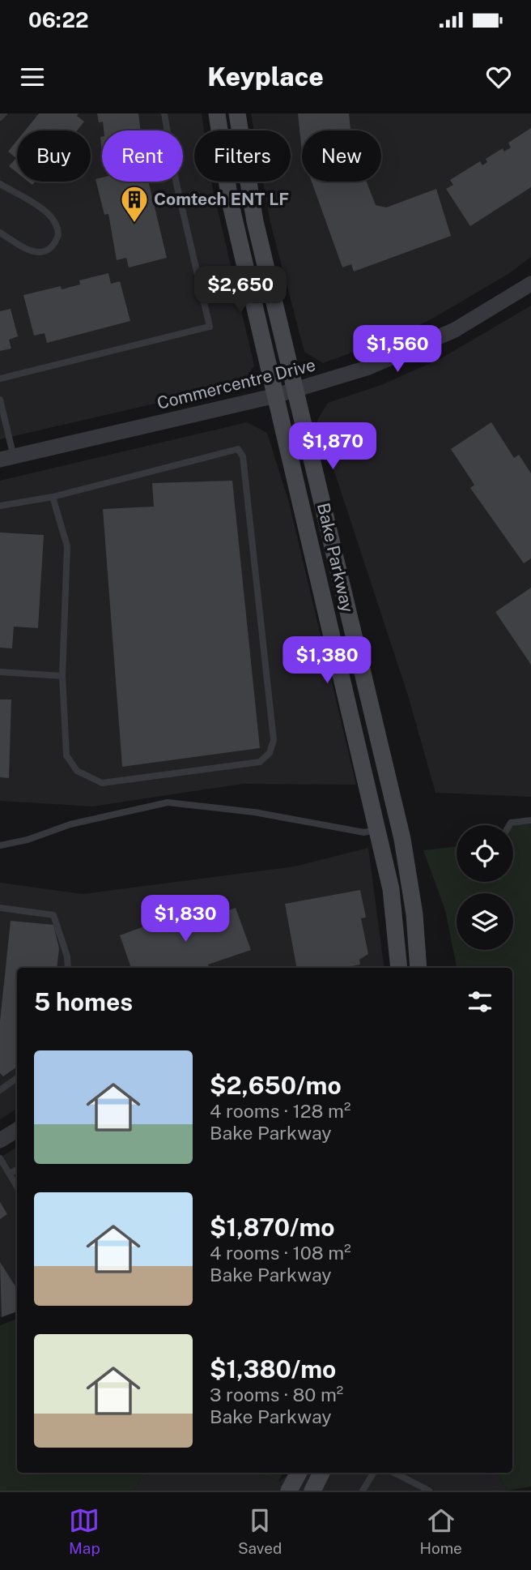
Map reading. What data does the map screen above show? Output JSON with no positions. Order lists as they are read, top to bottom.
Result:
{
  "streets": {
    "main road": ["Bake Parkway"],
    "street": ["Commercentre Drive"]
  },
  "crossings": [
    ["Commercentre Drive", "Bake Parkway"]
  ],
  "places": {
    "building": ["Comtech ENT LF"]
  },
  "page": {
    "status": "06:22",
    "header": "Keyplace",
    "chip": [
      "Buy",
      "Rent",
      "Filters",
      "New"
    ],
    "price": [
      "$2,650",
      "$1,560",
      "$1,870",
      "$1,380",
      "$1,830"
    ],
    "heading": "5 homes",
    "list": [
      {
        "name": "$2,650/mo",
        "note": "4 rooms · 128 m² · Bake Parkway"
      },
      {
        "name": "$1,870/mo",
        "note": "4 rooms · 108 m² · Bake Parkway"
      },
      {
        "name": "$1,380/mo",
        "note": "3 rooms · 80 m² · Bake Parkway"
      }
    ],
    "tabs": ["Map", "Saved", "Home"]
  }
}
